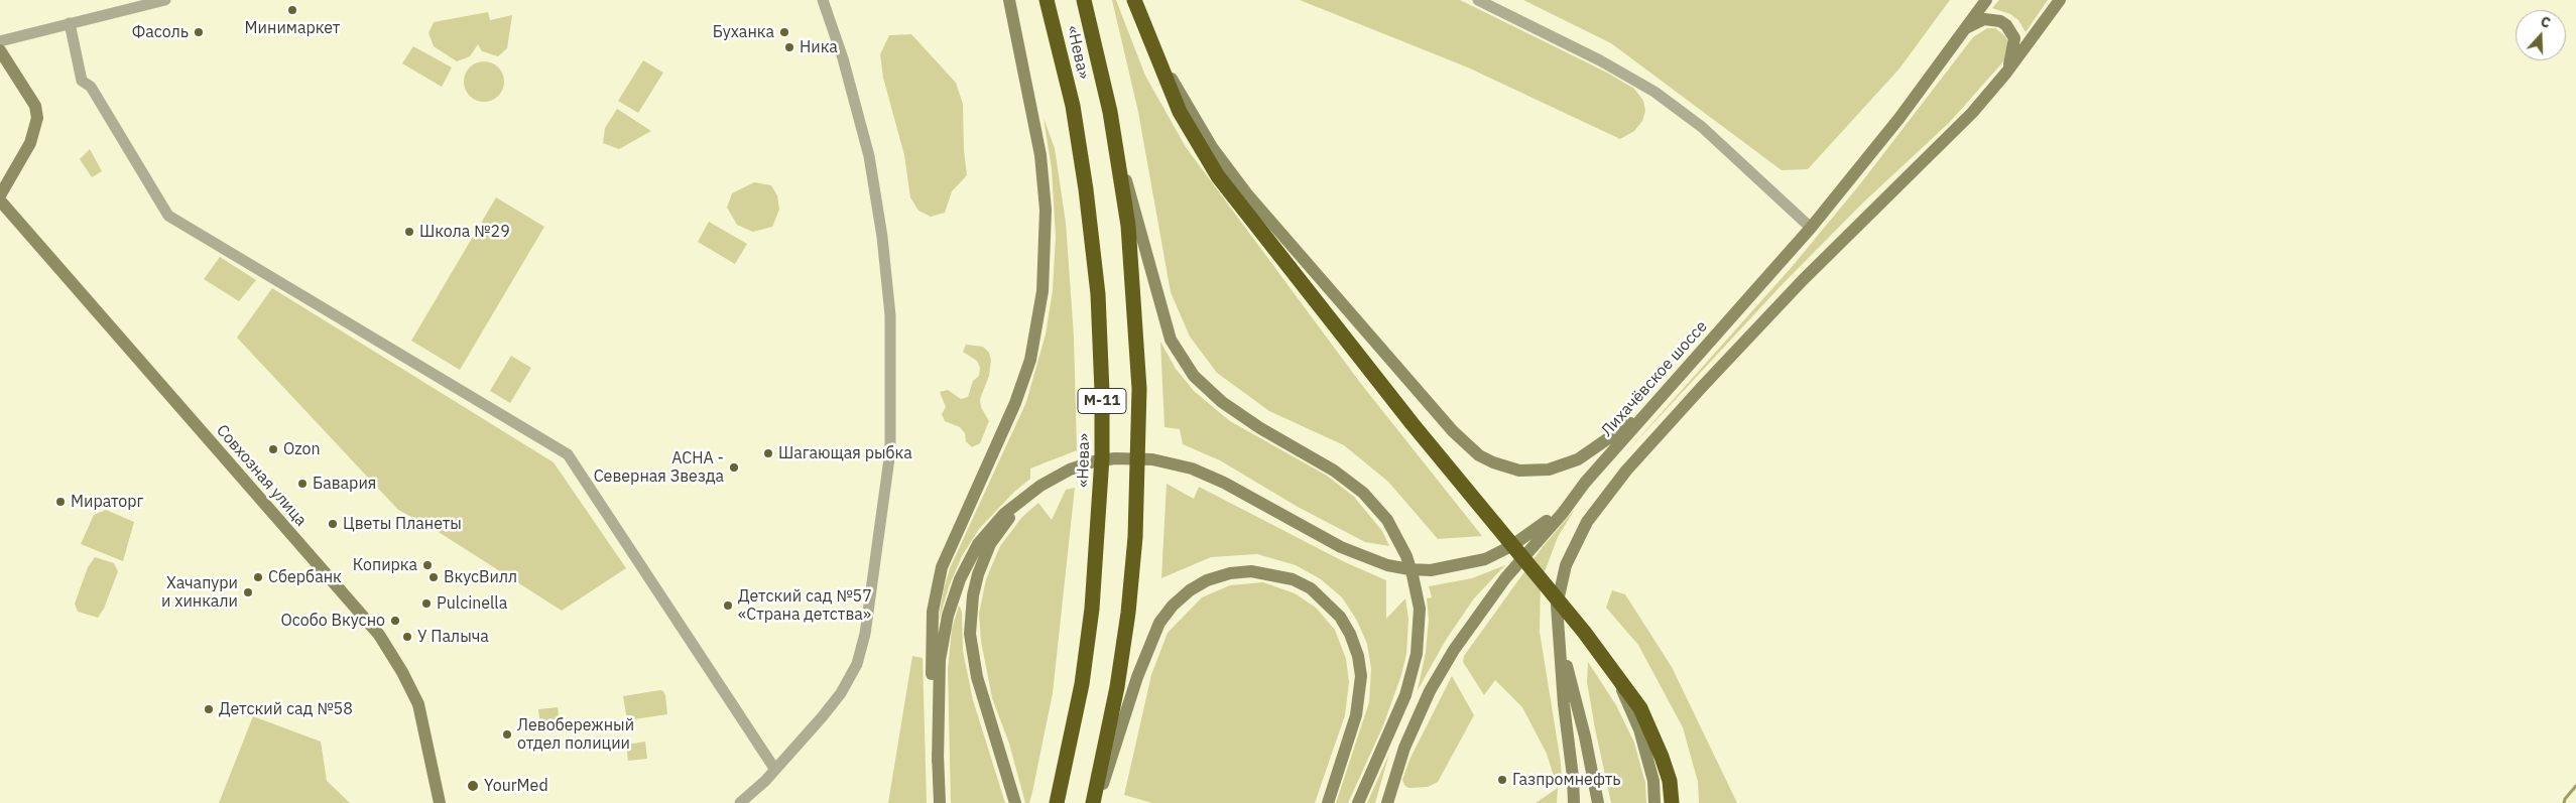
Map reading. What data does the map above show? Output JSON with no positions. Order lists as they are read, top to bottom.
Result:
{
  "streets": {
    "highway": ["«Нева»", "М-11"],
    "main road": ["Лихачёвское шоссе", "Совхозная улица"]
  },
  "places": [
    "Минимаркет",
    "Фасоль",
    "Буханка",
    "Ника",
    "Школа №29",
    "Ozon",
    "Шагающая рыбка",
    "АСНА - Северная Звезда",
    "Бавария",
    "Мираторг",
    "Цветы Планеты",
    "Копирка",
    "Сбербанк",
    "ВкусВилл",
    "Хачапури и хинкали",
    "Pulcinella",
    "Детский сад №57 «Страна детства»",
    "Особо Вкусно",
    "У Палыча",
    "Детский сад №58",
    "Левобережный отдел полиции",
    "Газпромнефть",
    "YourMed"
  ],
  "north": "top"
}
